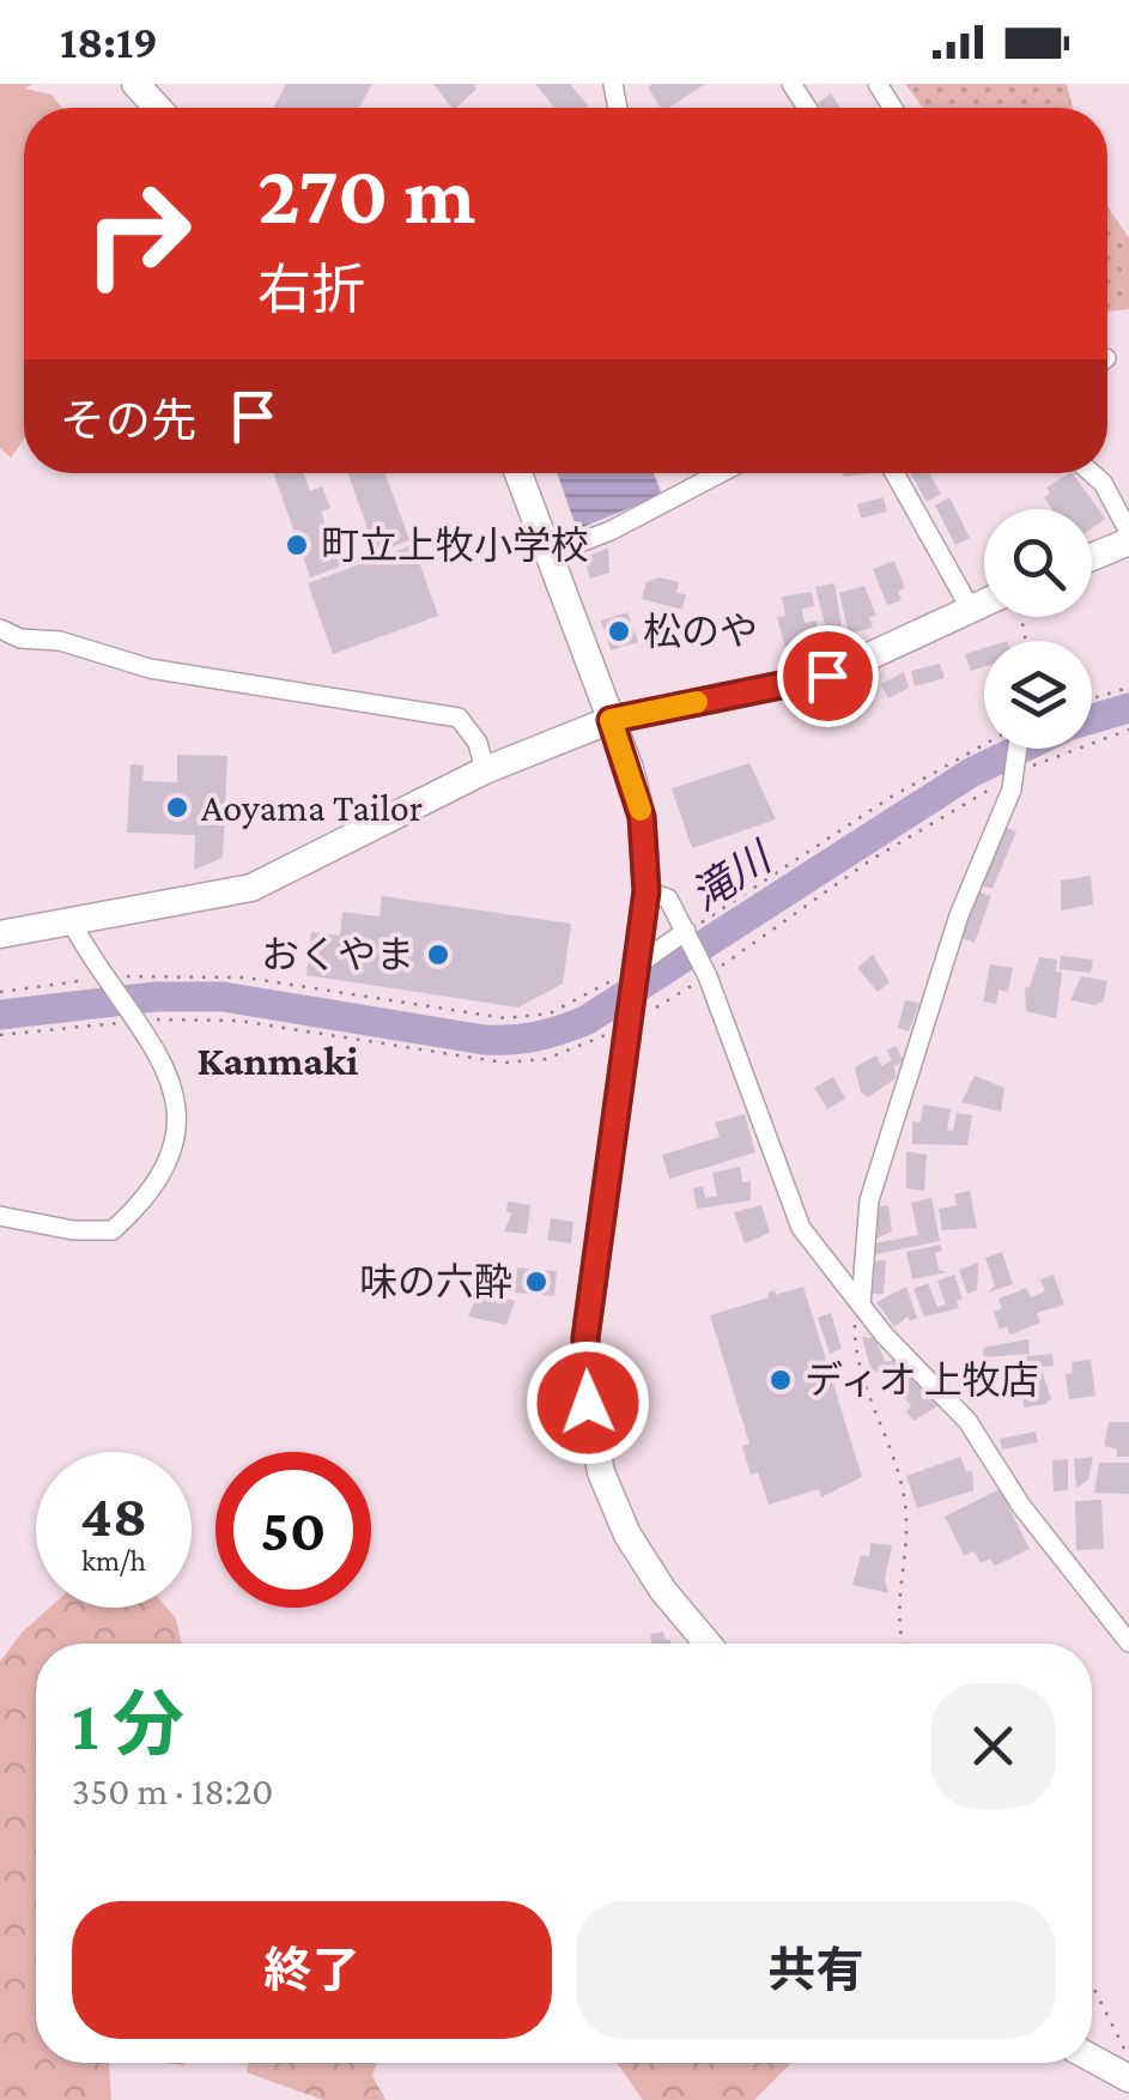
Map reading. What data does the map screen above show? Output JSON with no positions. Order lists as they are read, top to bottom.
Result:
{
  "districts": ["Kanmaki"],
  "water": ["滝川"],
  "places": [
    "町立上牧小学校",
    "松のや",
    "Aoyama Tailor",
    "おくやま",
    "味の六酔",
    "ディオ 上牧店"
  ],
  "page": {
    "status": "18:19",
    "turn": ["270 m", "右折"],
    "then": "その先",
    "speed": "48 km/h",
    "limit": "50",
    "heading": ["1 分", "350 m · 18:20"],
    "buttons": ["終了", "共有"]
  }
}
